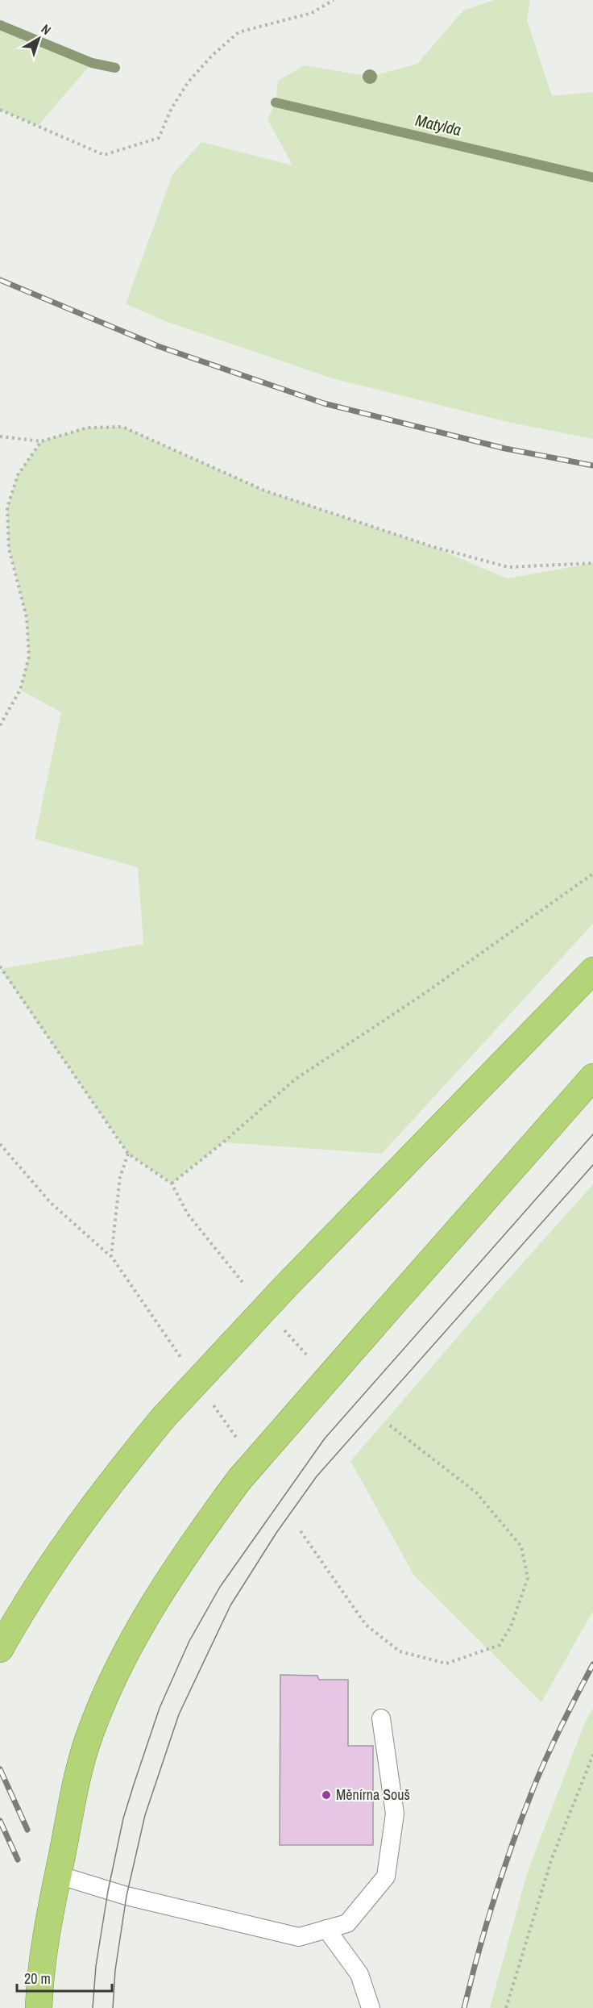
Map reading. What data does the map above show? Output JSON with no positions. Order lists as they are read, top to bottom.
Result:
{
  "water": ["Matylda"],
  "places": ["Měnírna Souš"],
  "scale_bar": "20 m",
  "north": "top right"
}
